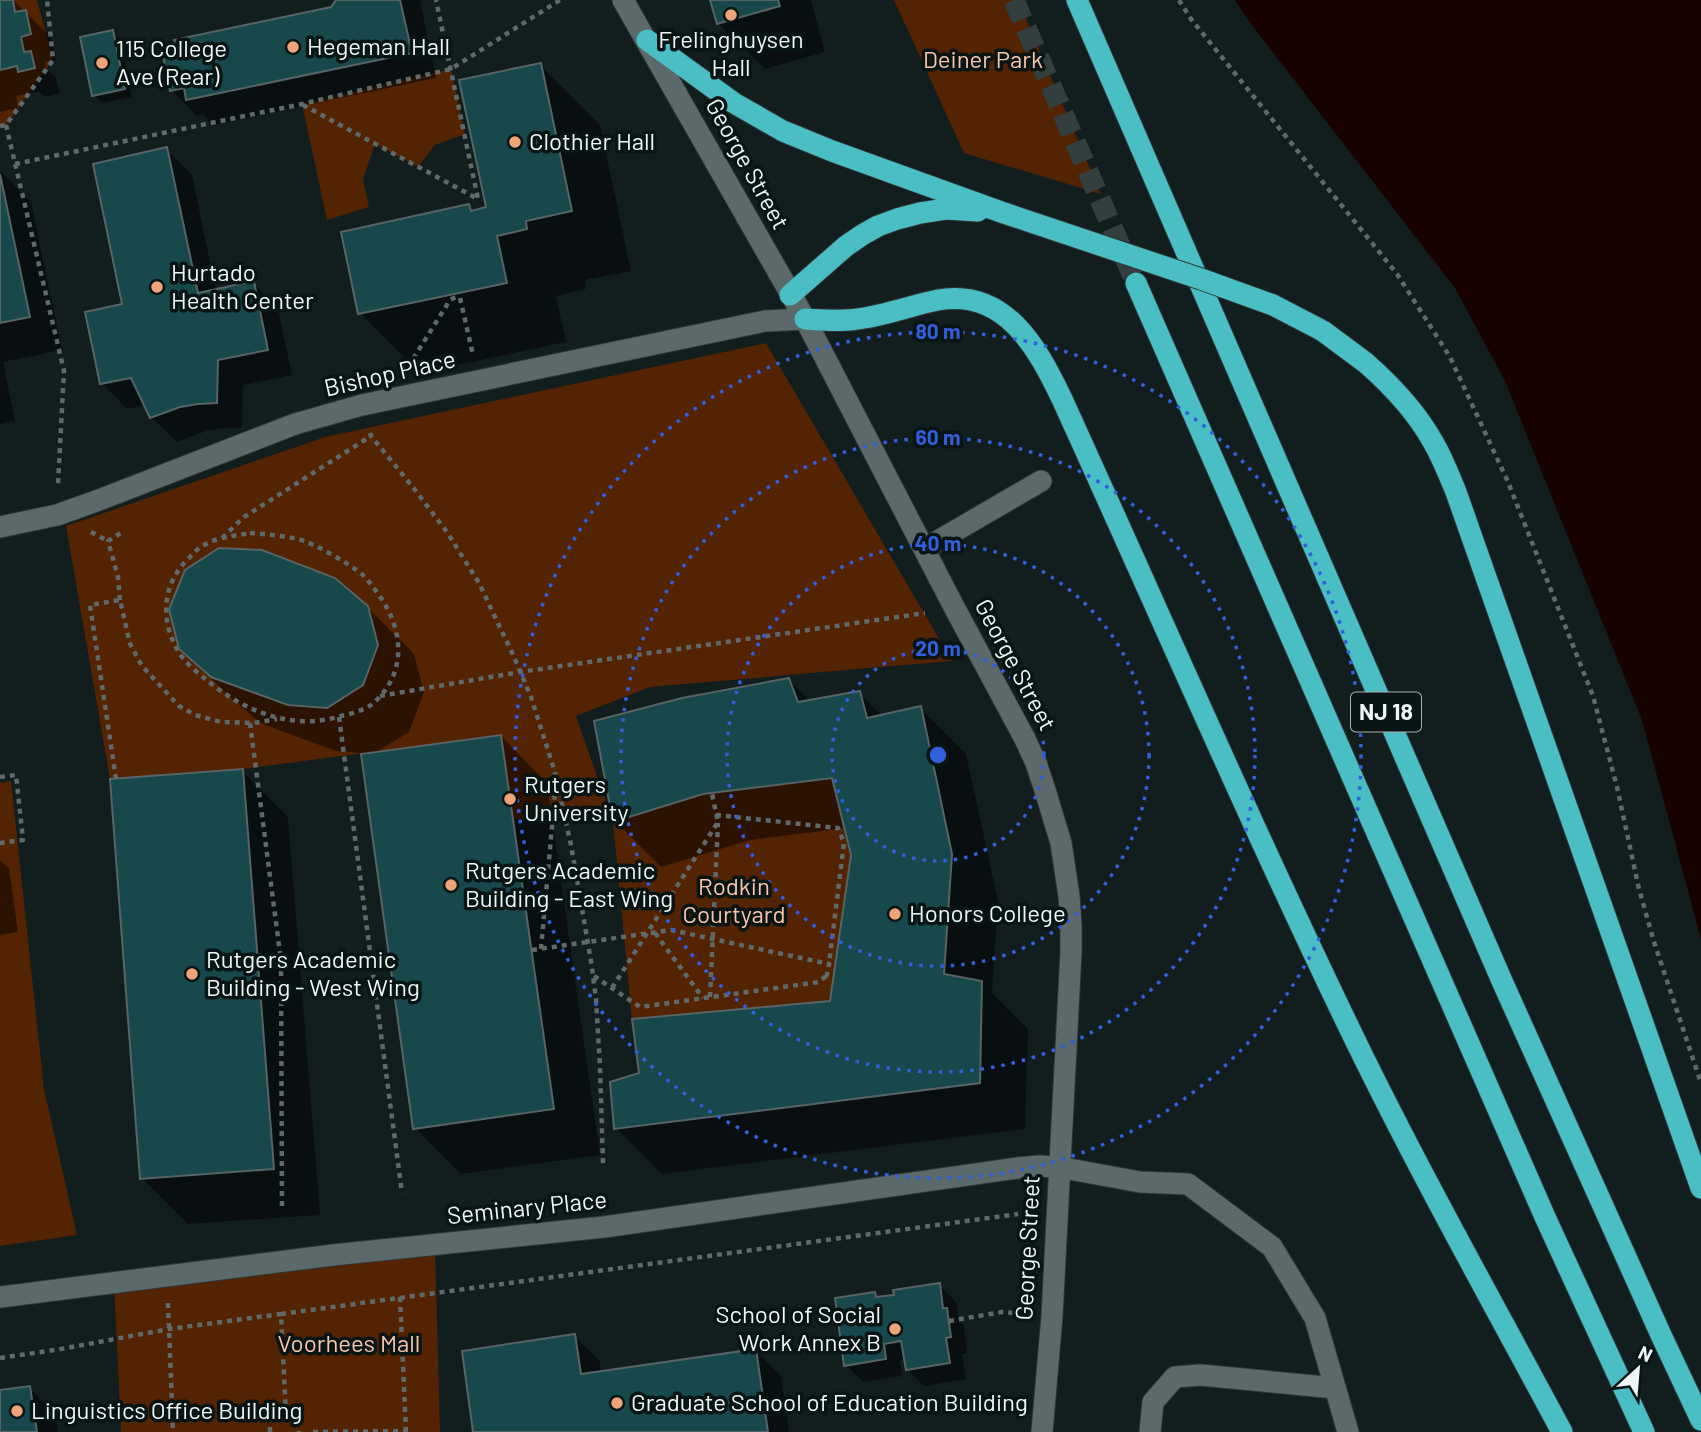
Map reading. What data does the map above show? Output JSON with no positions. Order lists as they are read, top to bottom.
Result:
{
  "streets": {
    "highway": ["NJ 18"],
    "street": ["George Street", "Bishop Place", "Seminary Place"]
  },
  "crossings": [
    ["George Street", "Bishop Place"],
    ["George Street", "Seminary Place"]
  ],
  "parks": ["Deiner Park", "Rodkin Courtyard", "Voorhees Mall"],
  "places": [
    "Frelinghuysen Hall",
    "Hegeman Hall",
    "115 College Ave (Rear)",
    "Clothier Hall",
    "Hurtado Health Center",
    "Rutgers University",
    "Rutgers Academic Building - East Wing",
    "Honors College",
    "Rutgers Academic Building - West Wing",
    "School of Social Work Annex B",
    "Graduate School of Education Building",
    "Linguistics Office Building"
  ],
  "north": "top right",
  "rings": [
    "80 m",
    "60 m",
    "40 m",
    "20 m"
  ]
}
